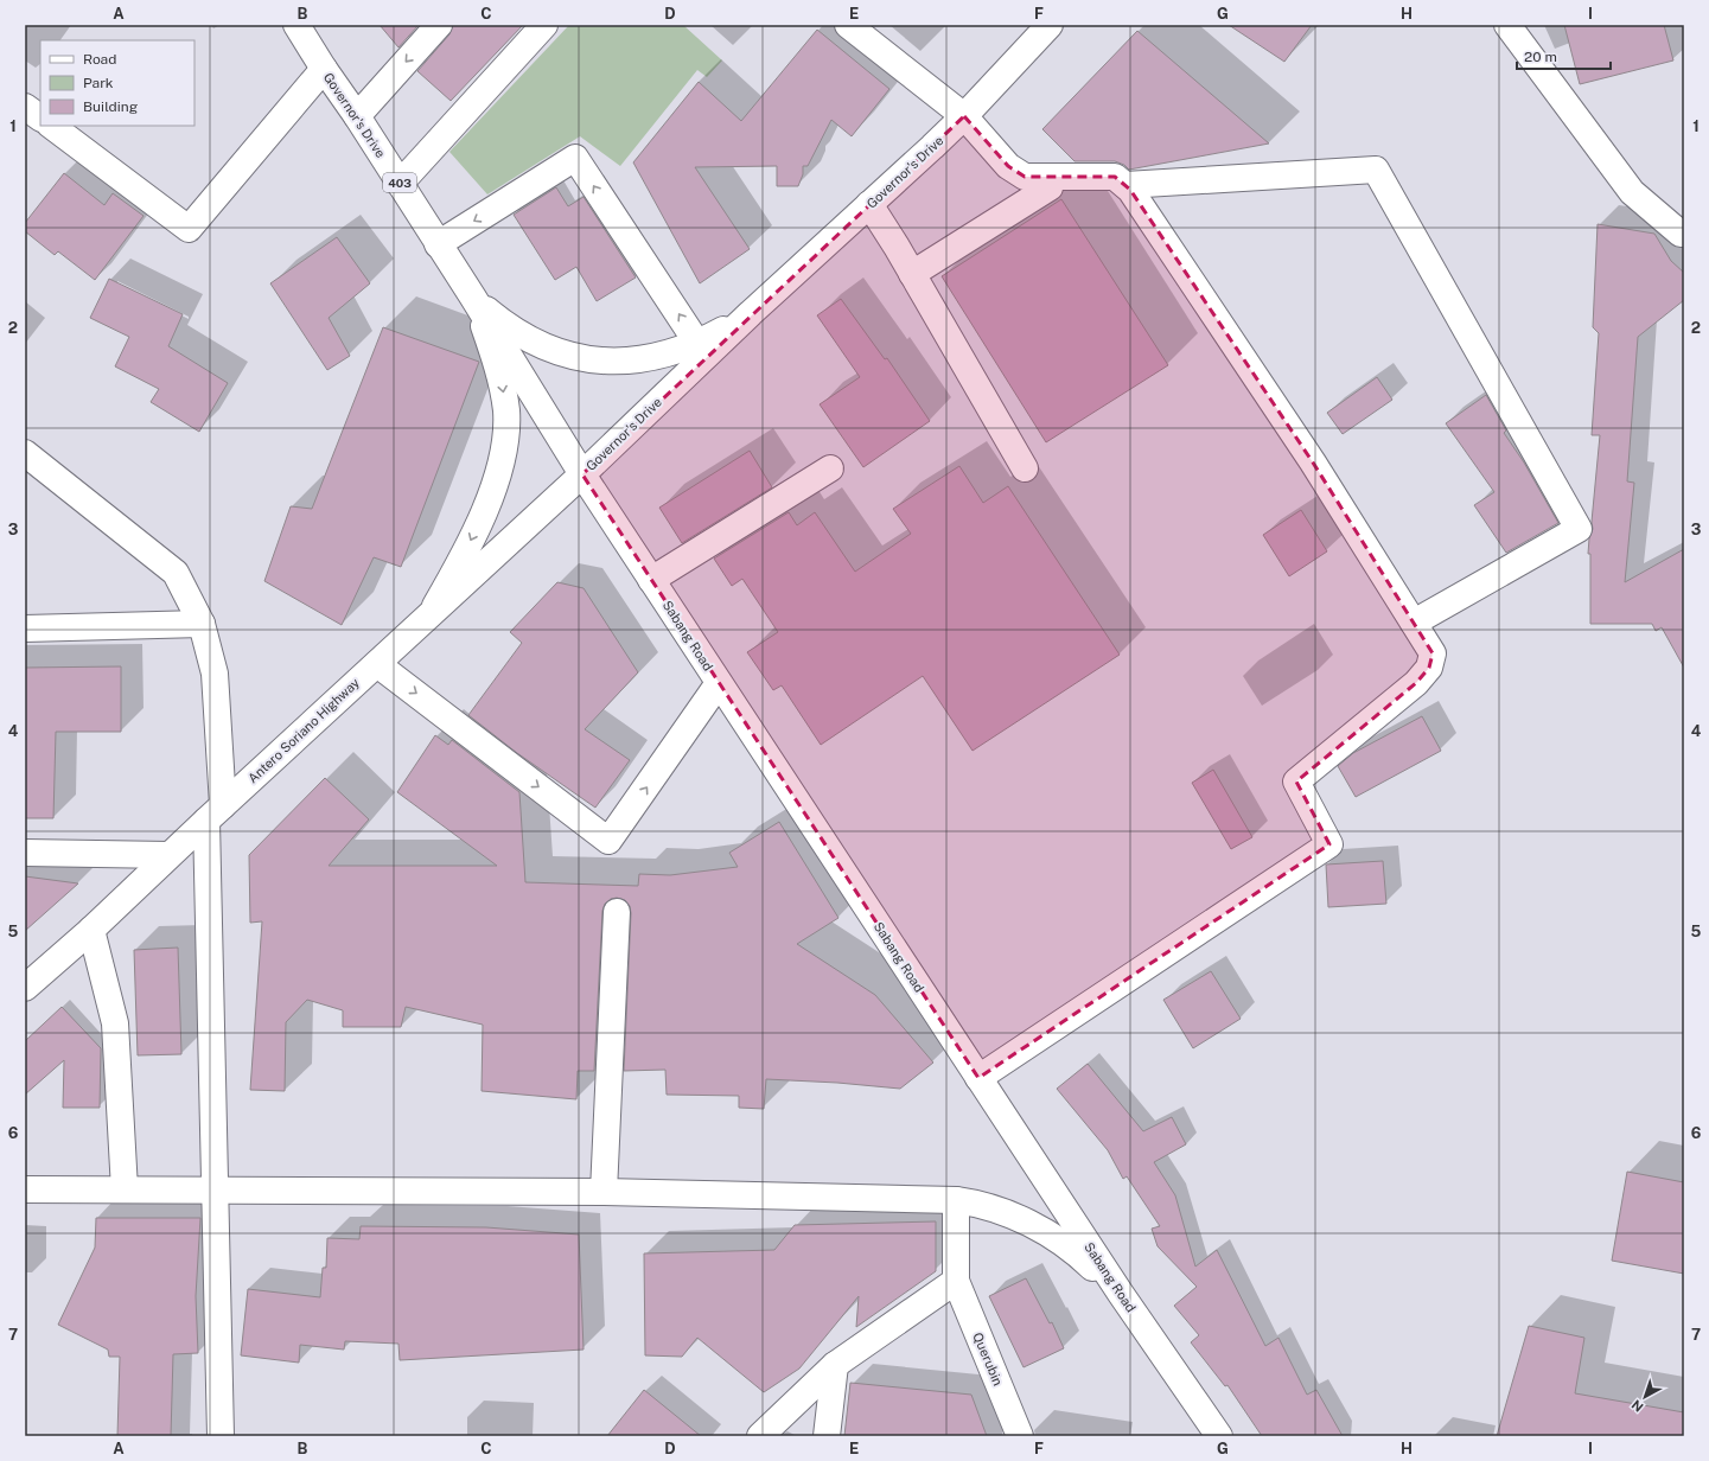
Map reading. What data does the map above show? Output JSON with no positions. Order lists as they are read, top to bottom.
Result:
{
  "streets": {
    "street": [
      "Governor's Drive",
      "403",
      "Sabang Road",
      "Antero Soriano Highway",
      "Querubin"
    ]
  },
  "crossings": [
    ["Governor's Drive", "Sabang Road"],
    ["Governor's Drive", "Antero Soriano Highway"],
    ["Sabang Road", "Antero Soriano Highway"]
  ],
  "legend": ["Road", "Park", "Building"],
  "scale_bar": "20 m",
  "north": "bottom left",
  "grid": {
    "columns": [
      "A",
      "B",
      "C",
      "D",
      "E",
      "F",
      "G",
      "H",
      "I"
    ],
    "rows": [
      "1",
      "2",
      "3",
      "4",
      "5",
      "6",
      "7"
    ]
  }
}
